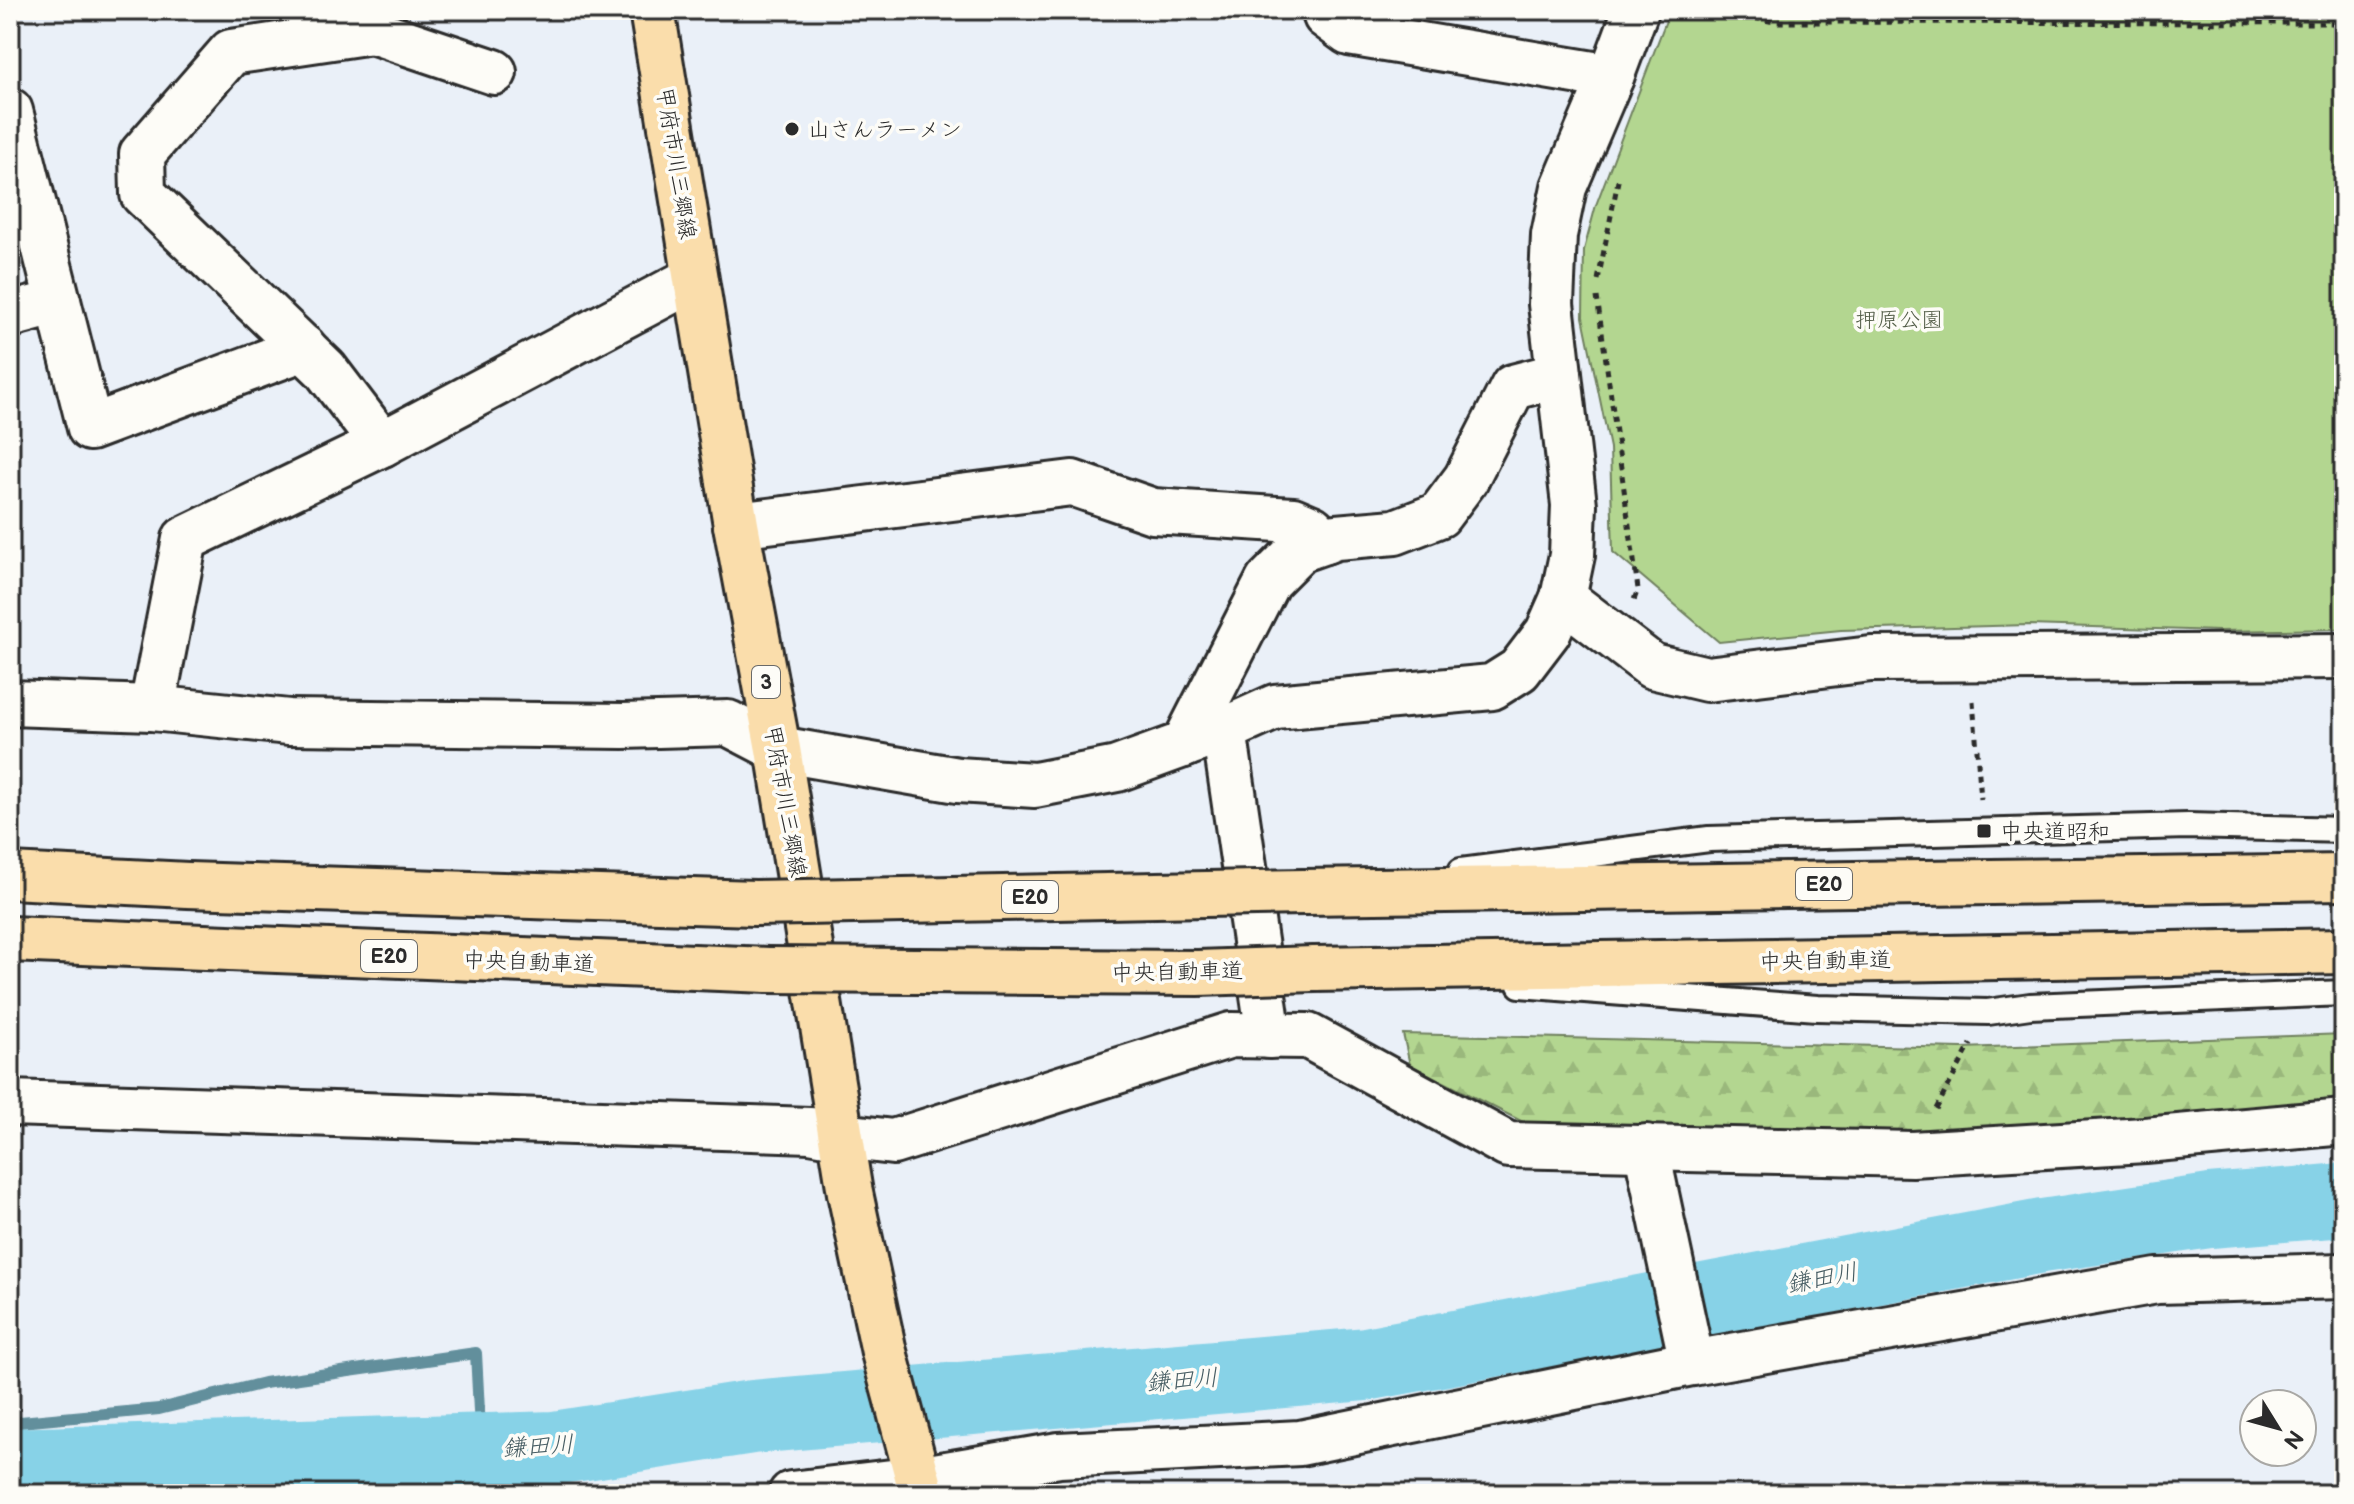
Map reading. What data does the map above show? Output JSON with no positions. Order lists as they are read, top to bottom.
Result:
{
  "streets": {
    "main road": [
      "甲府市川三郷線",
      "3",
      "E20",
      "中央自動車道"
    ]
  },
  "water": ["鎌田川"],
  "parks": ["押原公園"],
  "places": {
    "other": ["山さんラーメン"],
    "transit": ["中央道昭和"]
  },
  "north": "bottom right"
}
